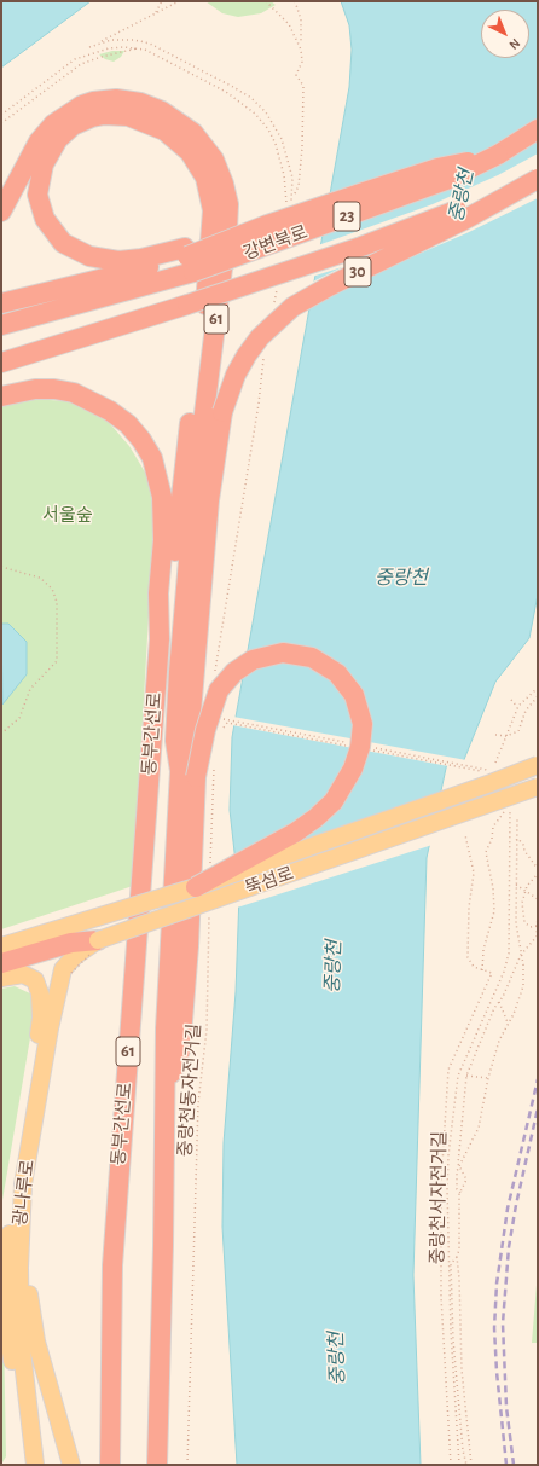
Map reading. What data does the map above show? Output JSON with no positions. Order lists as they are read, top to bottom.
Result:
{
  "streets": {
    "highway": [
      "23",
      "강변북로",
      "30",
      "61",
      "동부간선로"
    ],
    "main road": ["뚝섬로", "광나루로"],
    "path": ["중랑천동자전거길", "중랑천서자전거길"]
  },
  "crossings": [
    ["30", "61"],
    ["61", "동부간선로"],
    ["뚝섬로", "광나루로"]
  ],
  "water": ["중랑천"],
  "parks": ["서울숲"],
  "north": "bottom right"
}
